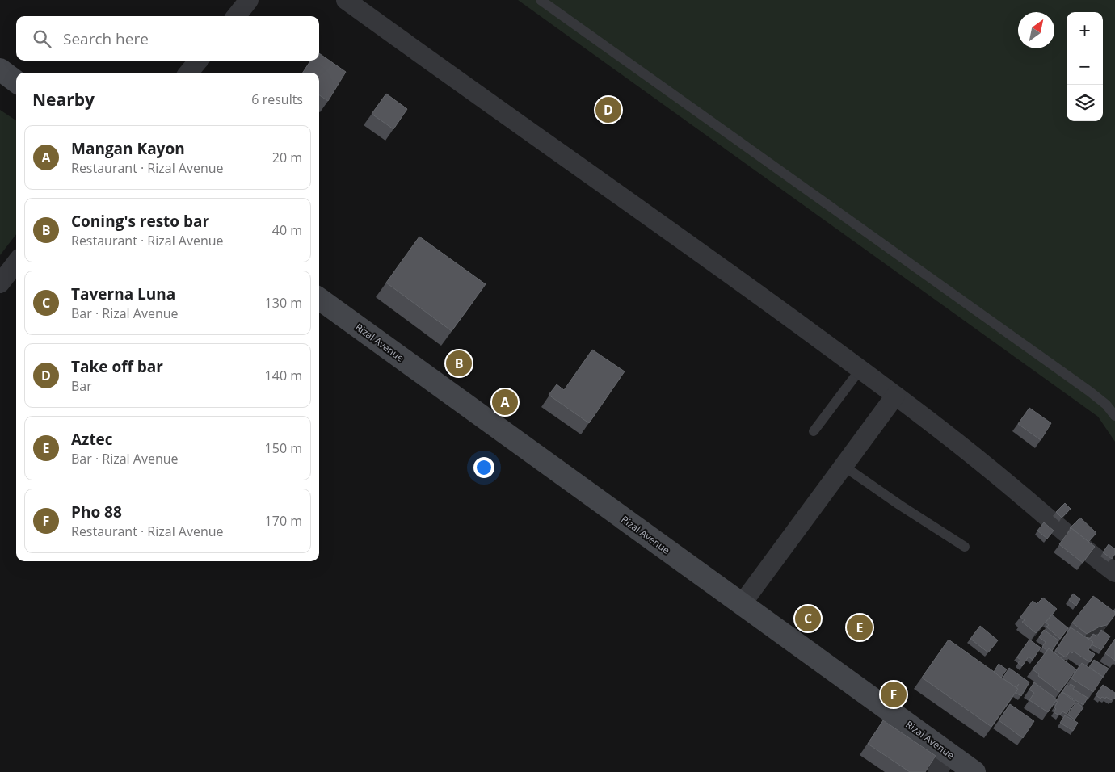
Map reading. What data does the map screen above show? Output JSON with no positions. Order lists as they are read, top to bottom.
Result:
{
  "streets": {
    "street": ["Rizal Avenue"]
  },
  "north": "top right",
  "page": {
    "map_buttons": ["+", "−"],
    "search": "Search here",
    "heading": ["Nearby", "6 results"],
    "pins": [
      "D",
      "B",
      "A",
      "C",
      "E",
      "F"
    ],
    "list": [
      {
        "mark": "A",
        "name": "Mangan Kayon",
        "note": "Restaurant · Rizal Avenue",
        "value": "20 m"
      },
      {
        "mark": "B",
        "name": "Coning's resto bar",
        "note": "Restaurant · Rizal Avenue",
        "value": "40 m"
      },
      {
        "mark": "C",
        "name": "Taverna Luna",
        "note": "Bar · Rizal Avenue",
        "value": "130 m"
      },
      {
        "mark": "D",
        "name": "Take off bar",
        "note": "Bar",
        "value": "140 m"
      },
      {
        "mark": "E",
        "name": "Aztec",
        "note": "Bar · Rizal Avenue",
        "value": "150 m"
      },
      {
        "mark": "F",
        "name": "Pho 88",
        "note": "Restaurant · Rizal Avenue",
        "value": "170 m"
      }
    ]
  }
}
